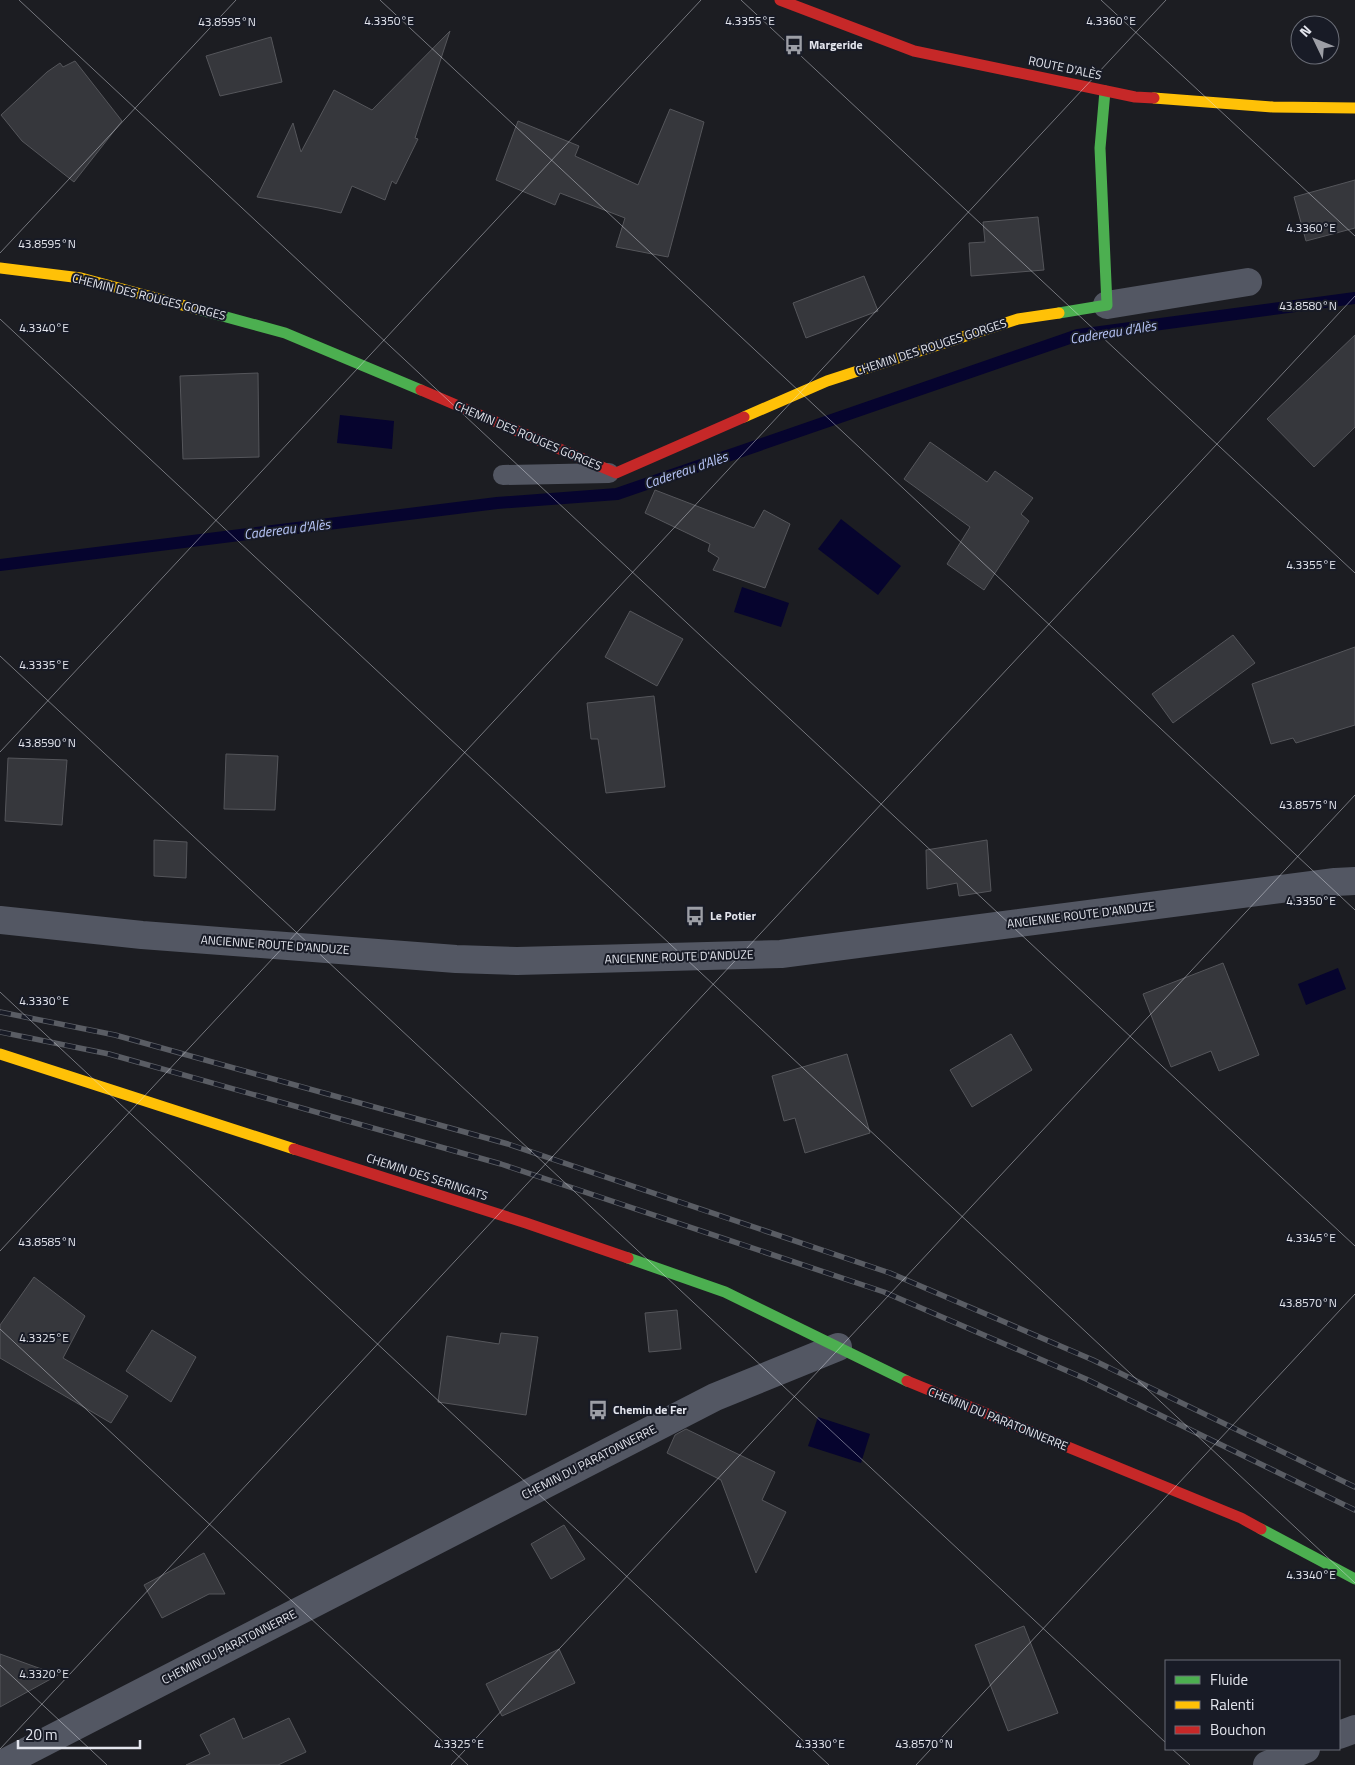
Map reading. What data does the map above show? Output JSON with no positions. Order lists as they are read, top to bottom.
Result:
{
  "streets": {
    "street": [
      "ROUTE D'ALÈS",
      "CHEMIN DES ROUGES GORGES",
      "ANCIENNE ROUTE D'ANDUZE",
      "CHEMIN DES SERINGATS",
      "CHEMIN DU PARATONNERRE"
    ]
  },
  "crossings": [
    ["CHEMIN DES SERINGATS", "CHEMIN DU PARATONNERRE"]
  ],
  "water": ["Cadereau d'Alès"],
  "places": {
    "bus stop": ["Margeride", "Le Potier", "Chemin de Fer"]
  },
  "legend": ["Fluide", "Ralenti", "Bouchon"],
  "scale_bar": "20 m",
  "north": "top left",
  "coordinates": [
    "4.3350°E",
    "4.3355°E",
    "4.3360°E",
    "43.8595°N",
    "43.8580°N",
    "4.3340°E",
    "4.3335°E",
    "43.8590°N",
    "43.8575°N",
    "4.3330°E",
    "4.3345°E",
    "43.8585°N",
    "43.8570°N",
    "4.3325°E",
    "4.3320°E"
  ]
}
